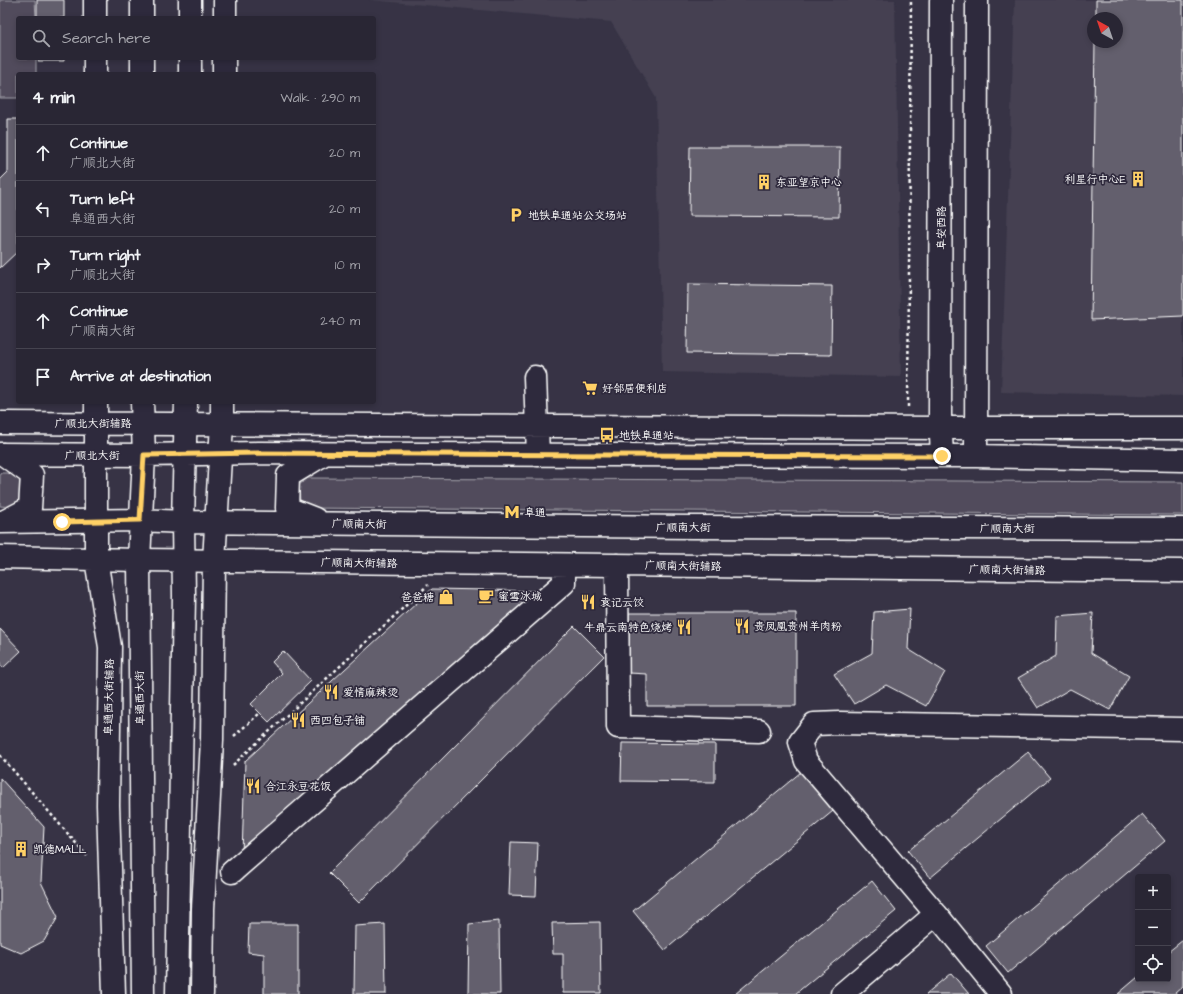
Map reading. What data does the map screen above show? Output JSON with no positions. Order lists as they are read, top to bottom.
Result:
{
  "streets": {
    "main road": [
      "阜安西路",
      "广顺北大街辅路",
      "广顺北大街",
      "广顺南大街",
      "广顺南大街辅路",
      "阜通西大街辅路",
      "阜通西大街"
    ]
  },
  "crossings": [
    ["广顺北大街辅路", "阜通西大街辅路"],
    ["广顺北大街辅路", "阜通西大街"],
    ["广顺北大街", "阜通西大街辅路"],
    ["广顺北大街", "阜通西大街"],
    ["广顺南大街", "阜通西大街"]
  ],
  "places": {
    "building": ["利星行中心E", "东亚望京中心", "凯德MALL"],
    "parking": ["地铁阜通站公交场站"],
    "supermarket": ["好邻居便利店"],
    "bus stop": ["地铁阜通站"],
    "metro station": ["阜通"],
    "cafe": ["蜜雪冰城"],
    "shop": ["爸爸糖"],
    "restaurant": [
      "袁记云饺",
      "贵凤凰贵州羊肉粉",
      "牛鼎云南特色烧烤",
      "爱情麻辣烫",
      "西四包子铺",
      "合江永豆花饭"
    ]
  },
  "north": "top left",
  "page": {
    "search": "Search here",
    "heading": ["4 min", "Walk · 290 m"],
    "list": [
      ["Continue", "广顺北大街", "20 m"],
      ["Turn left", "阜通西大街", "20 m"],
      ["Turn right", "广顺北大街", "10 m"],
      ["Continue", "广顺南大街", "240 m"],
      "Arrive at destination"
    ],
    "map_buttons": ["+", "−"]
  }
}
